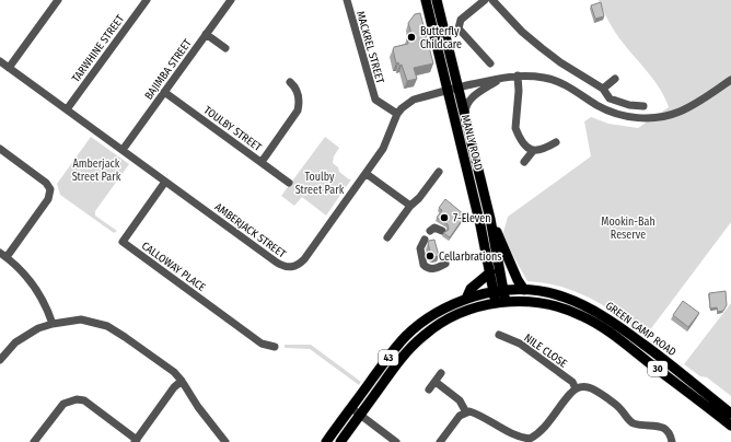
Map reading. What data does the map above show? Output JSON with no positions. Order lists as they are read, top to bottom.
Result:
{
  "streets": {
    "main road": [
      "MANLY ROAD",
      "GREEN CAMP ROAD",
      "43",
      "30"
    ],
    "street": [
      "MACKREL STREET",
      "TARWHINE STREET",
      "BAJIMBA STREET",
      "TOULBY STREET",
      "AMBERJACK STREET",
      "CALLOWAY PLACE",
      "NILE CLOSE"
    ]
  },
  "crossings": [
    ["MACKREL STREET", "AMBERJACK STREET"],
    ["TARWHINE STREET", "AMBERJACK STREET"],
    ["BAJIMBA STREET", "TOULBY STREET"],
    ["BAJIMBA STREET", "AMBERJACK STREET"],
    ["MANLY ROAD", "AMBERJACK STREET"],
    ["MANLY ROAD", "GREEN CAMP ROAD"],
    ["MANLY ROAD", "43"],
    ["AMBERJACK STREET", "CALLOWAY PLACE"],
    ["GREEN CAMP ROAD", "43"]
  ],
  "parks": ["Amberjack Street Park", "Toulby Street Park", "Mookin-Bah Reserve"],
  "places": ["Butterfly Childcare", "7-Eleven", "Cellarbrations"]
}
